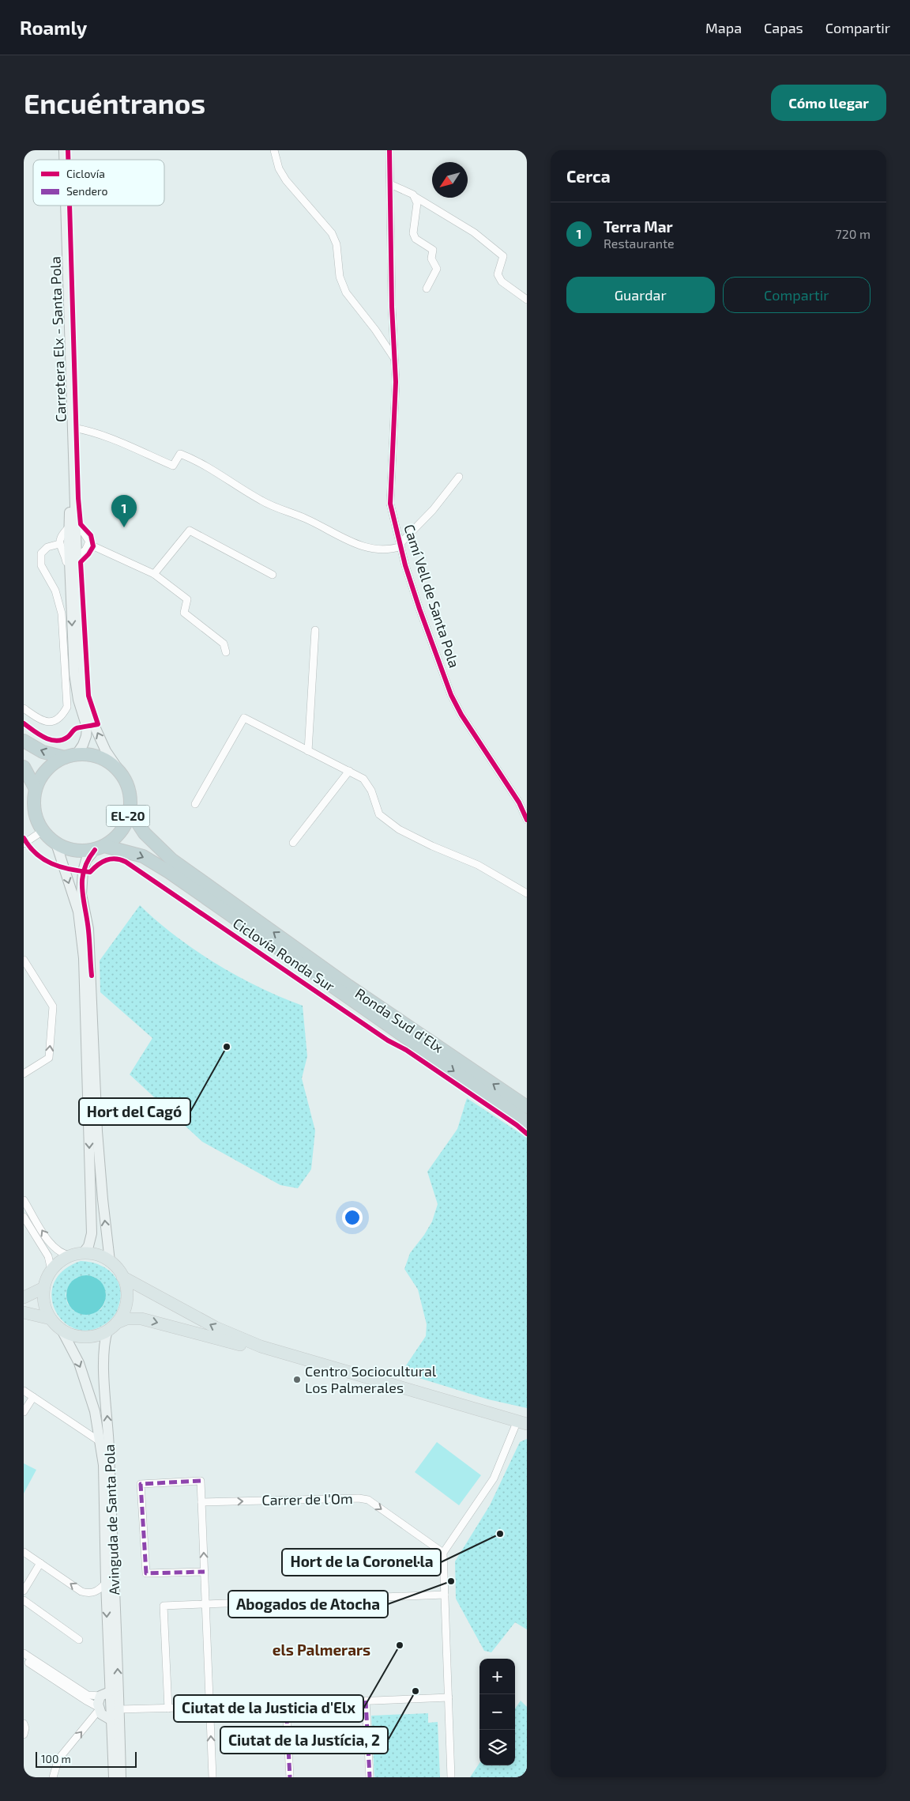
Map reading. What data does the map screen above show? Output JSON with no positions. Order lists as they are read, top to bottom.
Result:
{
  "streets": {
    "highway": ["EL-20", "Ronda Sud d'Elx"],
    "main road": ["Carretera Elx - Santa Pola", "Avinguda de Santa Pola"],
    "street": ["Camí Vell de Santa Pola", "Carrer de l'Om"],
    "cycle path": ["Ciclovía Ronda Sur"]
  },
  "crossings": [
    ["Carretera Elx - Santa Pola", "EL-20"],
    ["Carretera Elx - Santa Pola", "Ronda Sud d'Elx"],
    ["EL-20", "Ronda Sud d'Elx"]
  ],
  "one_way": ["Carrer de l'Om"],
  "districts": ["els Palmerars"],
  "places": [
    "Hort del Cagó",
    "Centro Sociocultural Los Palmerales",
    "Hort de la Coronel·la",
    "Abogados de Atocha",
    "Ciutat de la Justicia d'Elx",
    "Ciutat de la Justícia, 2"
  ],
  "legend": ["Ciclovía", "Sendero"],
  "scale_bar": "100 m",
  "north": "bottom left",
  "page": {
    "header": "Roamly",
    "nav": ["Mapa", "Capas", "Compartir"],
    "buttons": [
      "Cómo llegar",
      ["Guardar", "Compartir"]
    ],
    "title": "Encuéntranos",
    "heading": "Cerca",
    "list": [
      {
        "mark": "1",
        "name": "Terra Mar",
        "note": "Restaurante",
        "value": "720 m"
      }
    ],
    "pins": "1",
    "map_buttons": ["+", "−"],
    "scale": "100 m"
  }
}
